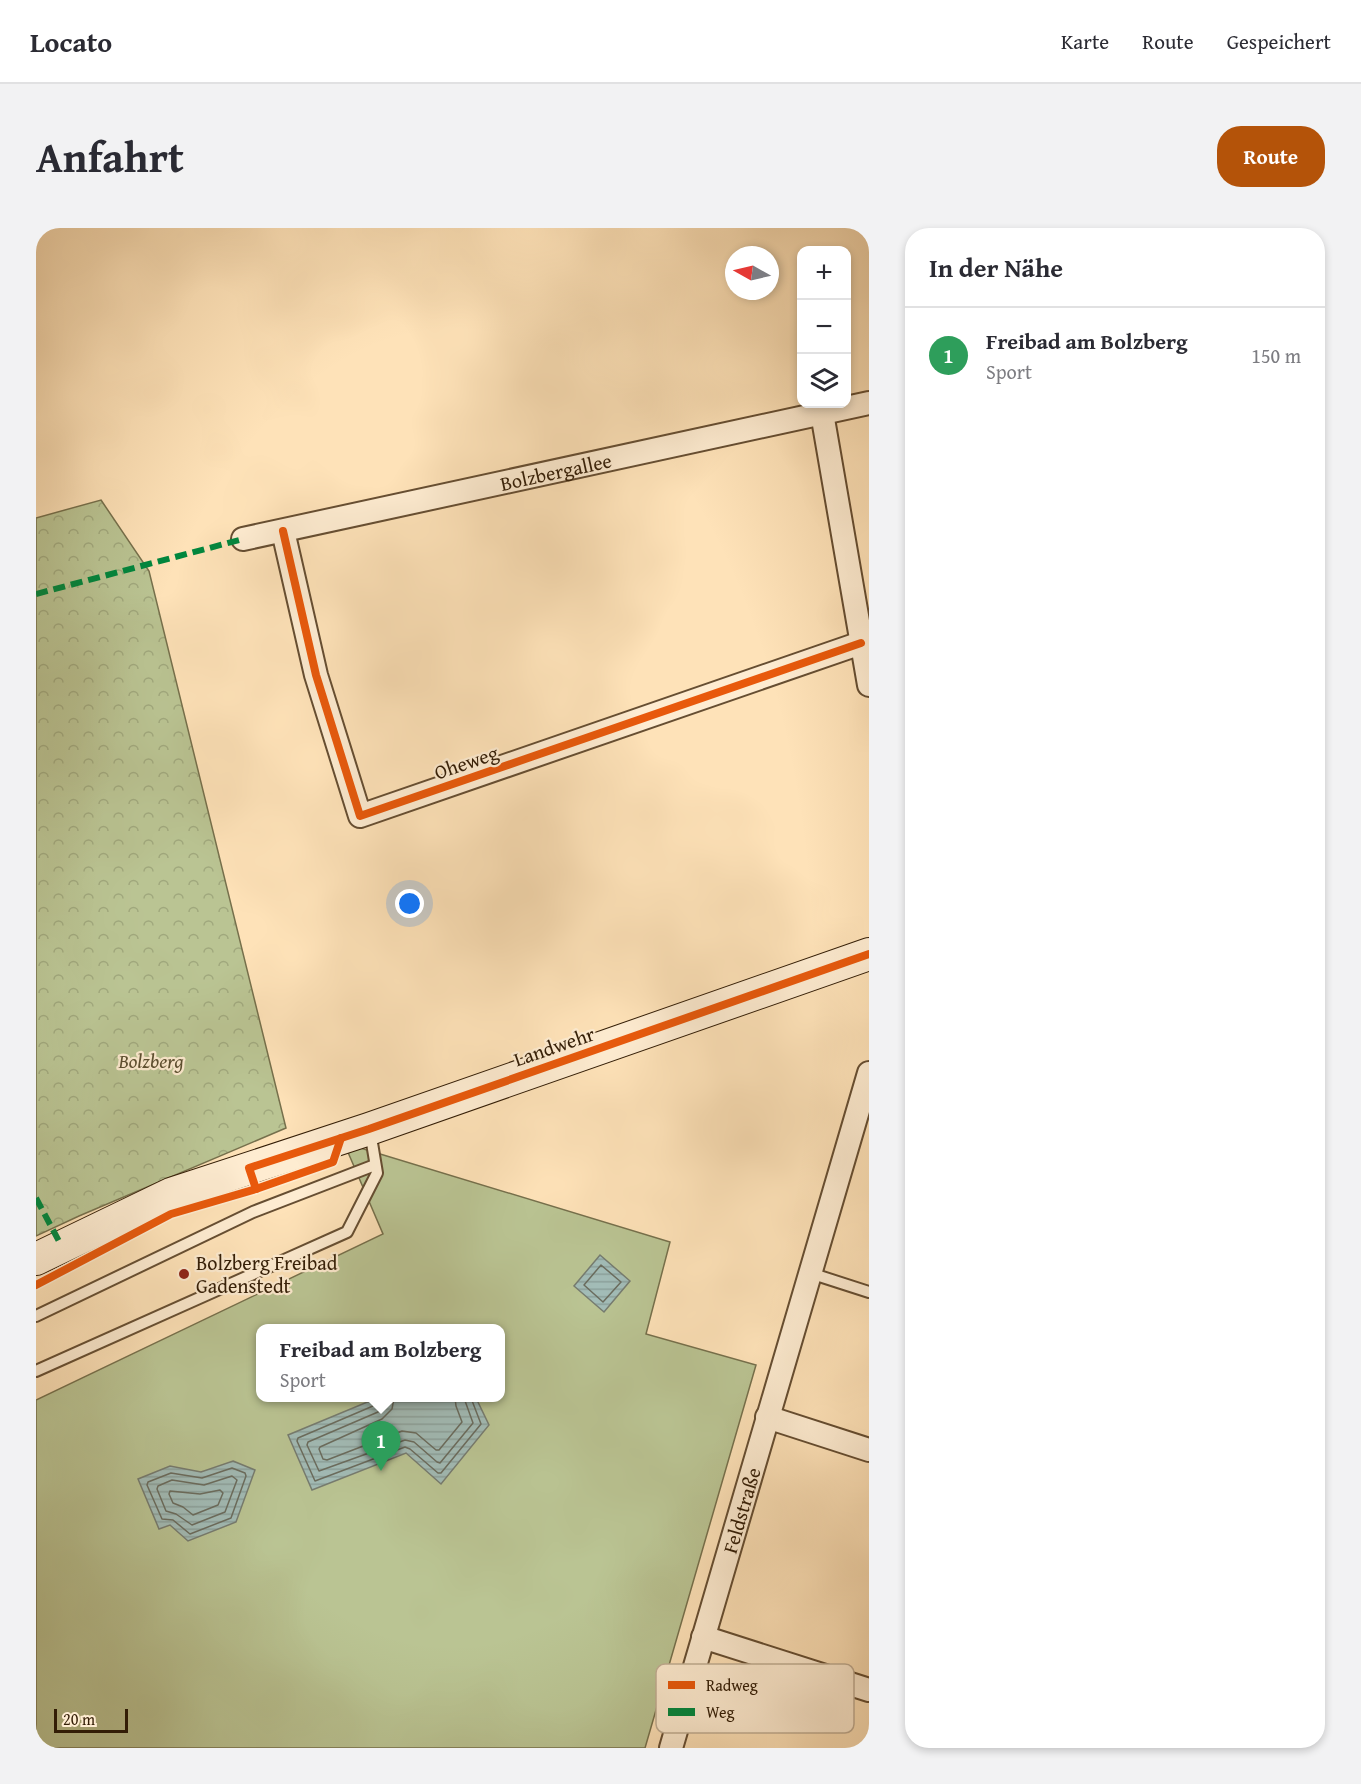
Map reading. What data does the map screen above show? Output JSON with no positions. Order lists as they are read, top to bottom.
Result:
{
  "streets": {
    "street": [
      "Bolzbergallee",
      "Oheweg",
      "Landwehr",
      "Feldstraße"
    ]
  },
  "crossings": [
    ["Bolzbergallee", "Oheweg"]
  ],
  "parks": ["Bolzberg"],
  "places": ["Bolzberg Freibad Gadenstedt"],
  "legend": ["Radweg", "Weg"],
  "scale_bar": "20 m",
  "north": "left",
  "page": {
    "header": "Locato",
    "nav": ["Karte", "Route", "Gespeichert"],
    "title": "Anfahrt",
    "buttons": "Route",
    "heading": "In der Nähe",
    "map_buttons": ["+", "−"],
    "list": [
      {
        "mark": "1",
        "name": "Freibad am Bolzberg",
        "note": "Sport",
        "value": "150 m"
      }
    ],
    "popup": ["Freibad am Bolzberg", "Sport"],
    "pins": "1",
    "scale": "20 m"
  }
}
